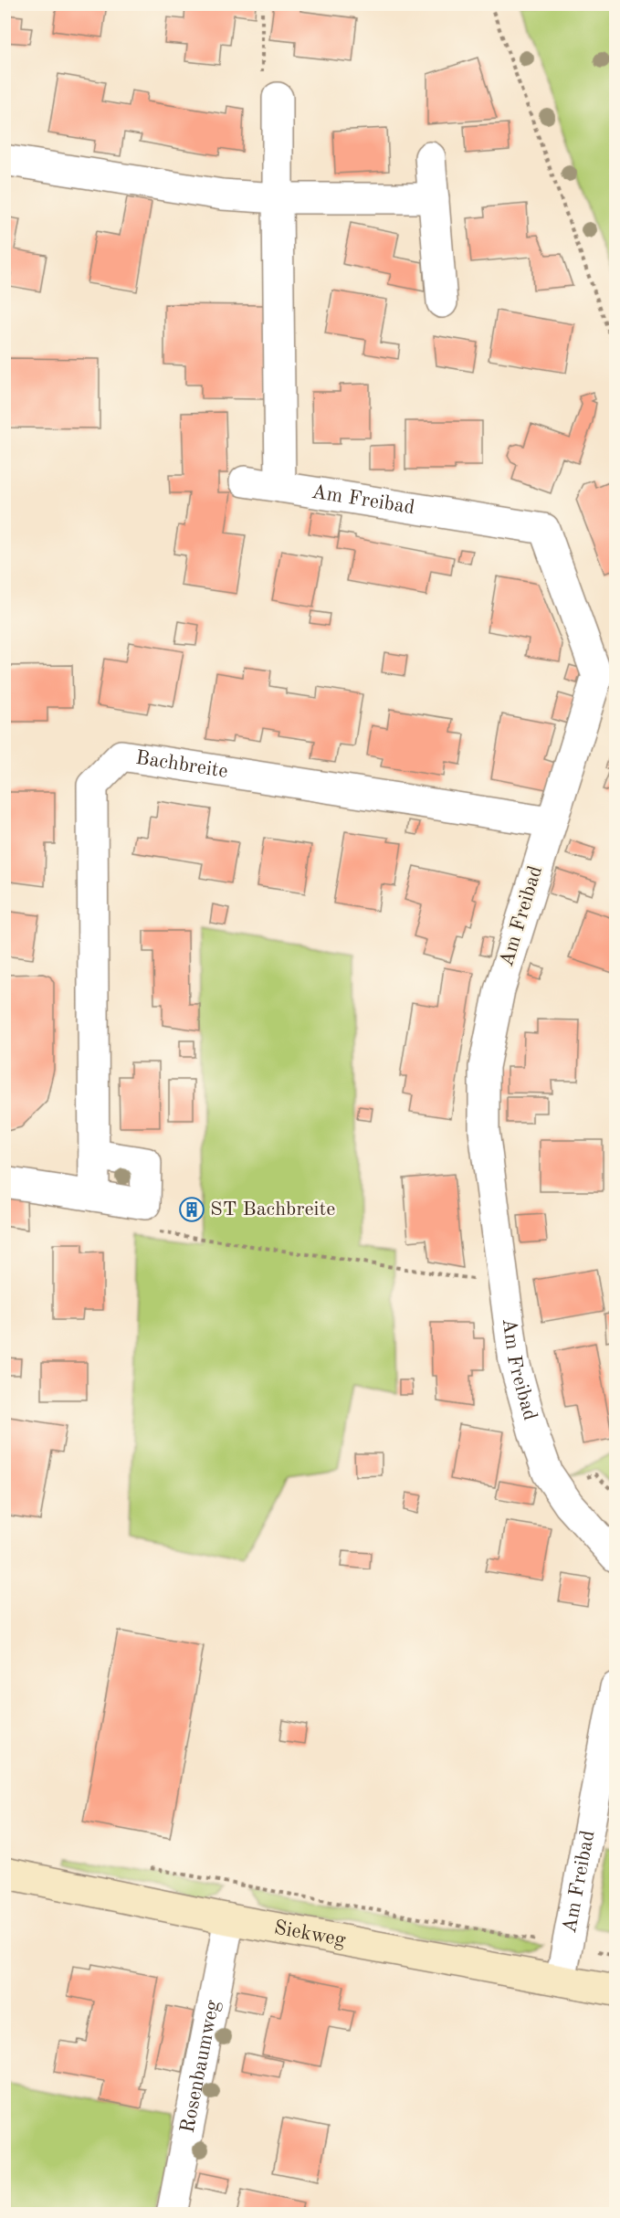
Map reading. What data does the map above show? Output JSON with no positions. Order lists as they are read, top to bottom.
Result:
{
  "streets": {
    "street": [
      "Am Freibad",
      "Bachbreite",
      "Siekweg",
      "Rosenbaumweg"
    ]
  },
  "crossings": [
    ["Am Freibad", "Bachbreite"],
    ["Am Freibad", "Siekweg"],
    ["Siekweg", "Rosenbaumweg"]
  ],
  "places": {
    "building": ["ST Bachbreite"]
  }
}
